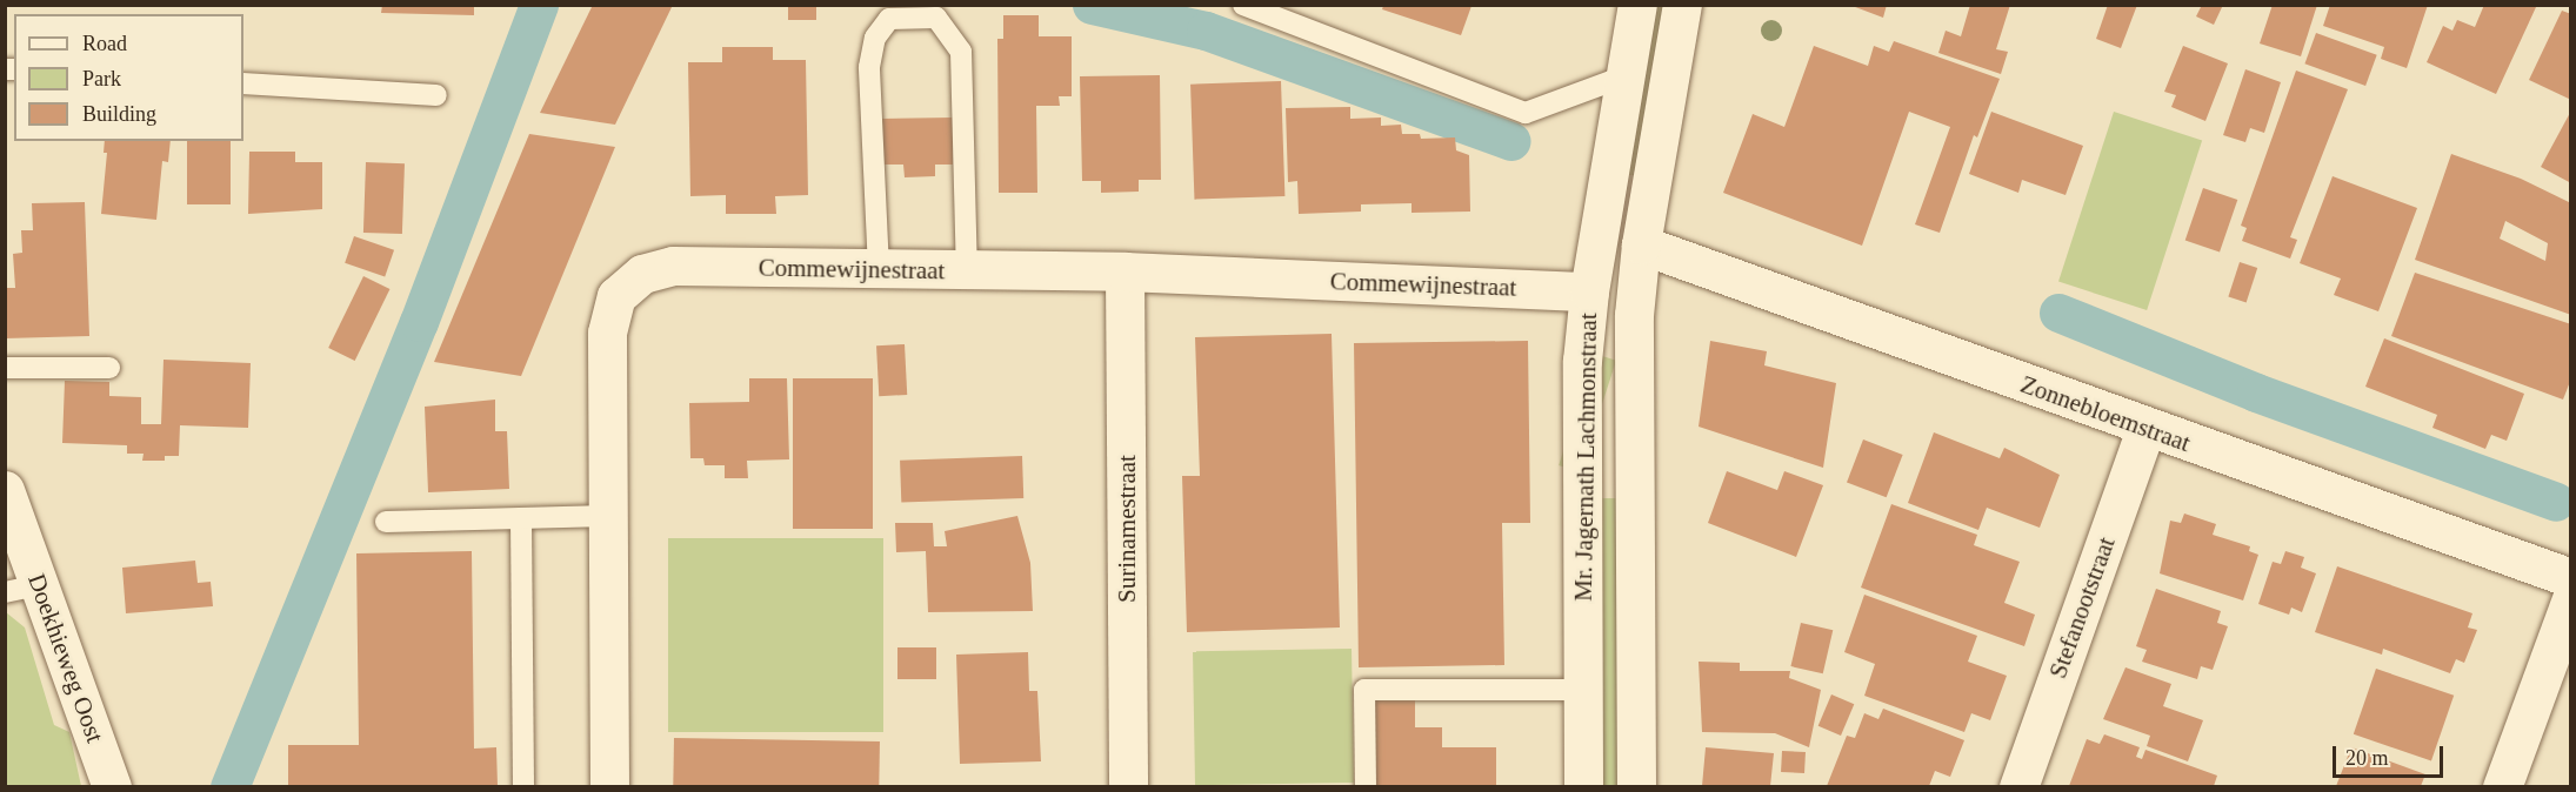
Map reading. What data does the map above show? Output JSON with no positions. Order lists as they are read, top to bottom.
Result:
{
  "streets": {
    "street": [
      "Commewijnestraat",
      "Zonnebloemstraat",
      "Mr. Jagernath Lachmonstraat",
      "Surinamestraat",
      "Stefanootstraat",
      "Doekhieweg Oost"
    ]
  },
  "crossings": [
    ["Commewijnestraat", "Mr. Jagernath Lachmonstraat"],
    ["Commewijnestraat", "Surinamestraat"],
    ["Zonnebloemstraat", "Mr. Jagernath Lachmonstraat"],
    ["Zonnebloemstraat", "Stefanootstraat"]
  ],
  "legend": ["Road", "Park", "Building"],
  "scale_bar": "20 m"
}
